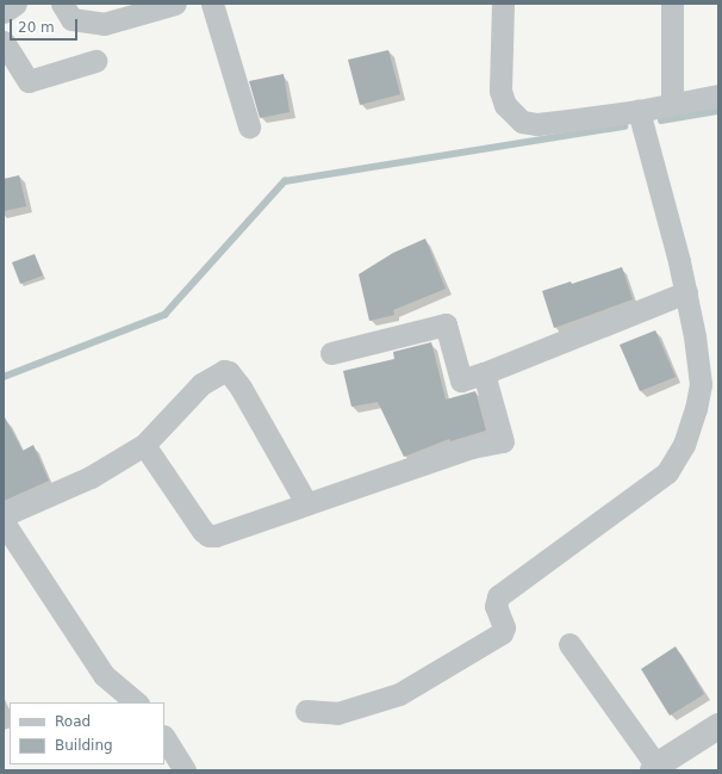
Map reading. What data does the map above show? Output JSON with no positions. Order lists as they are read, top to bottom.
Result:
{
  "legend": ["Road", "Building"],
  "scale_bar": "20 m"
}
